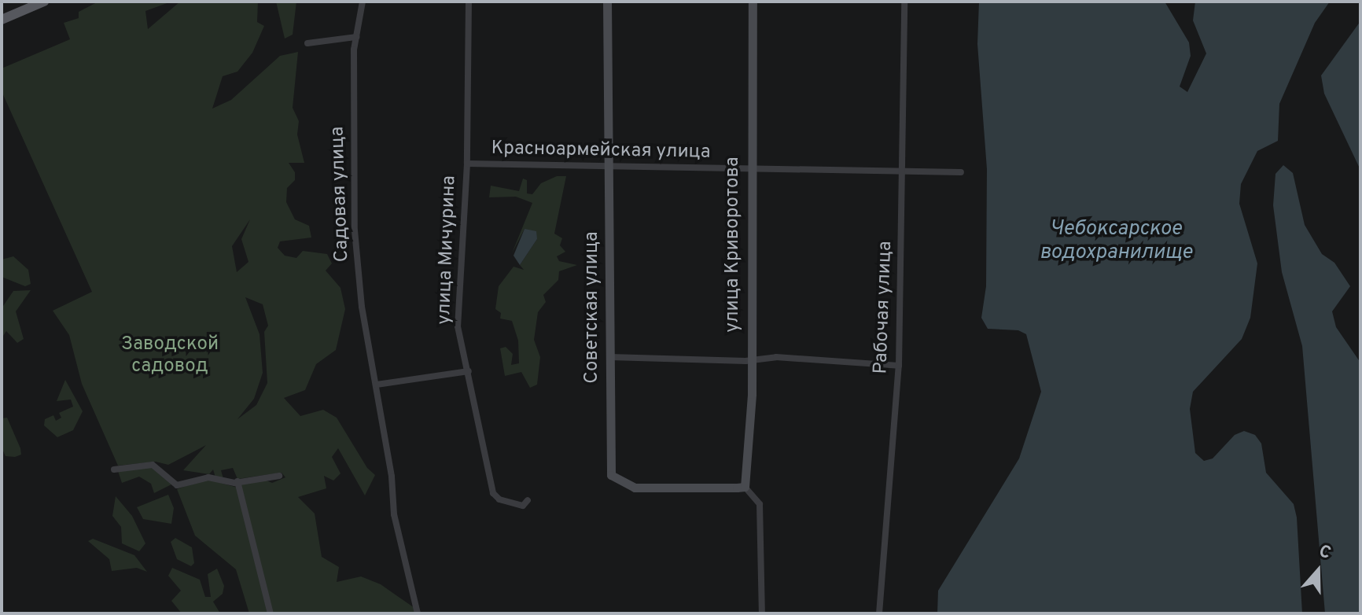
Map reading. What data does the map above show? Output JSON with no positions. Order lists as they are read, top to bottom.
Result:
{
  "streets": {
    "street": [
      "Красноармейская улица",
      "Садовая улица",
      "улица Криворотова",
      "улица Мичурина",
      "Советская улица",
      "Рабочая улица"
    ]
  },
  "crossings": [
    ["Красноармейская улица", "улица Криворотова"],
    ["Красноармейская улица", "улица Мичурина"],
    ["Красноармейская улица", "Советская улица"],
    ["Красноармейская улица", "Рабочая улица"],
    ["улица Криворотова", "Советская улица"]
  ],
  "water": ["Чебоксарское водохранилище"],
  "parks": ["Заводской садовод"],
  "north": "top"
}
